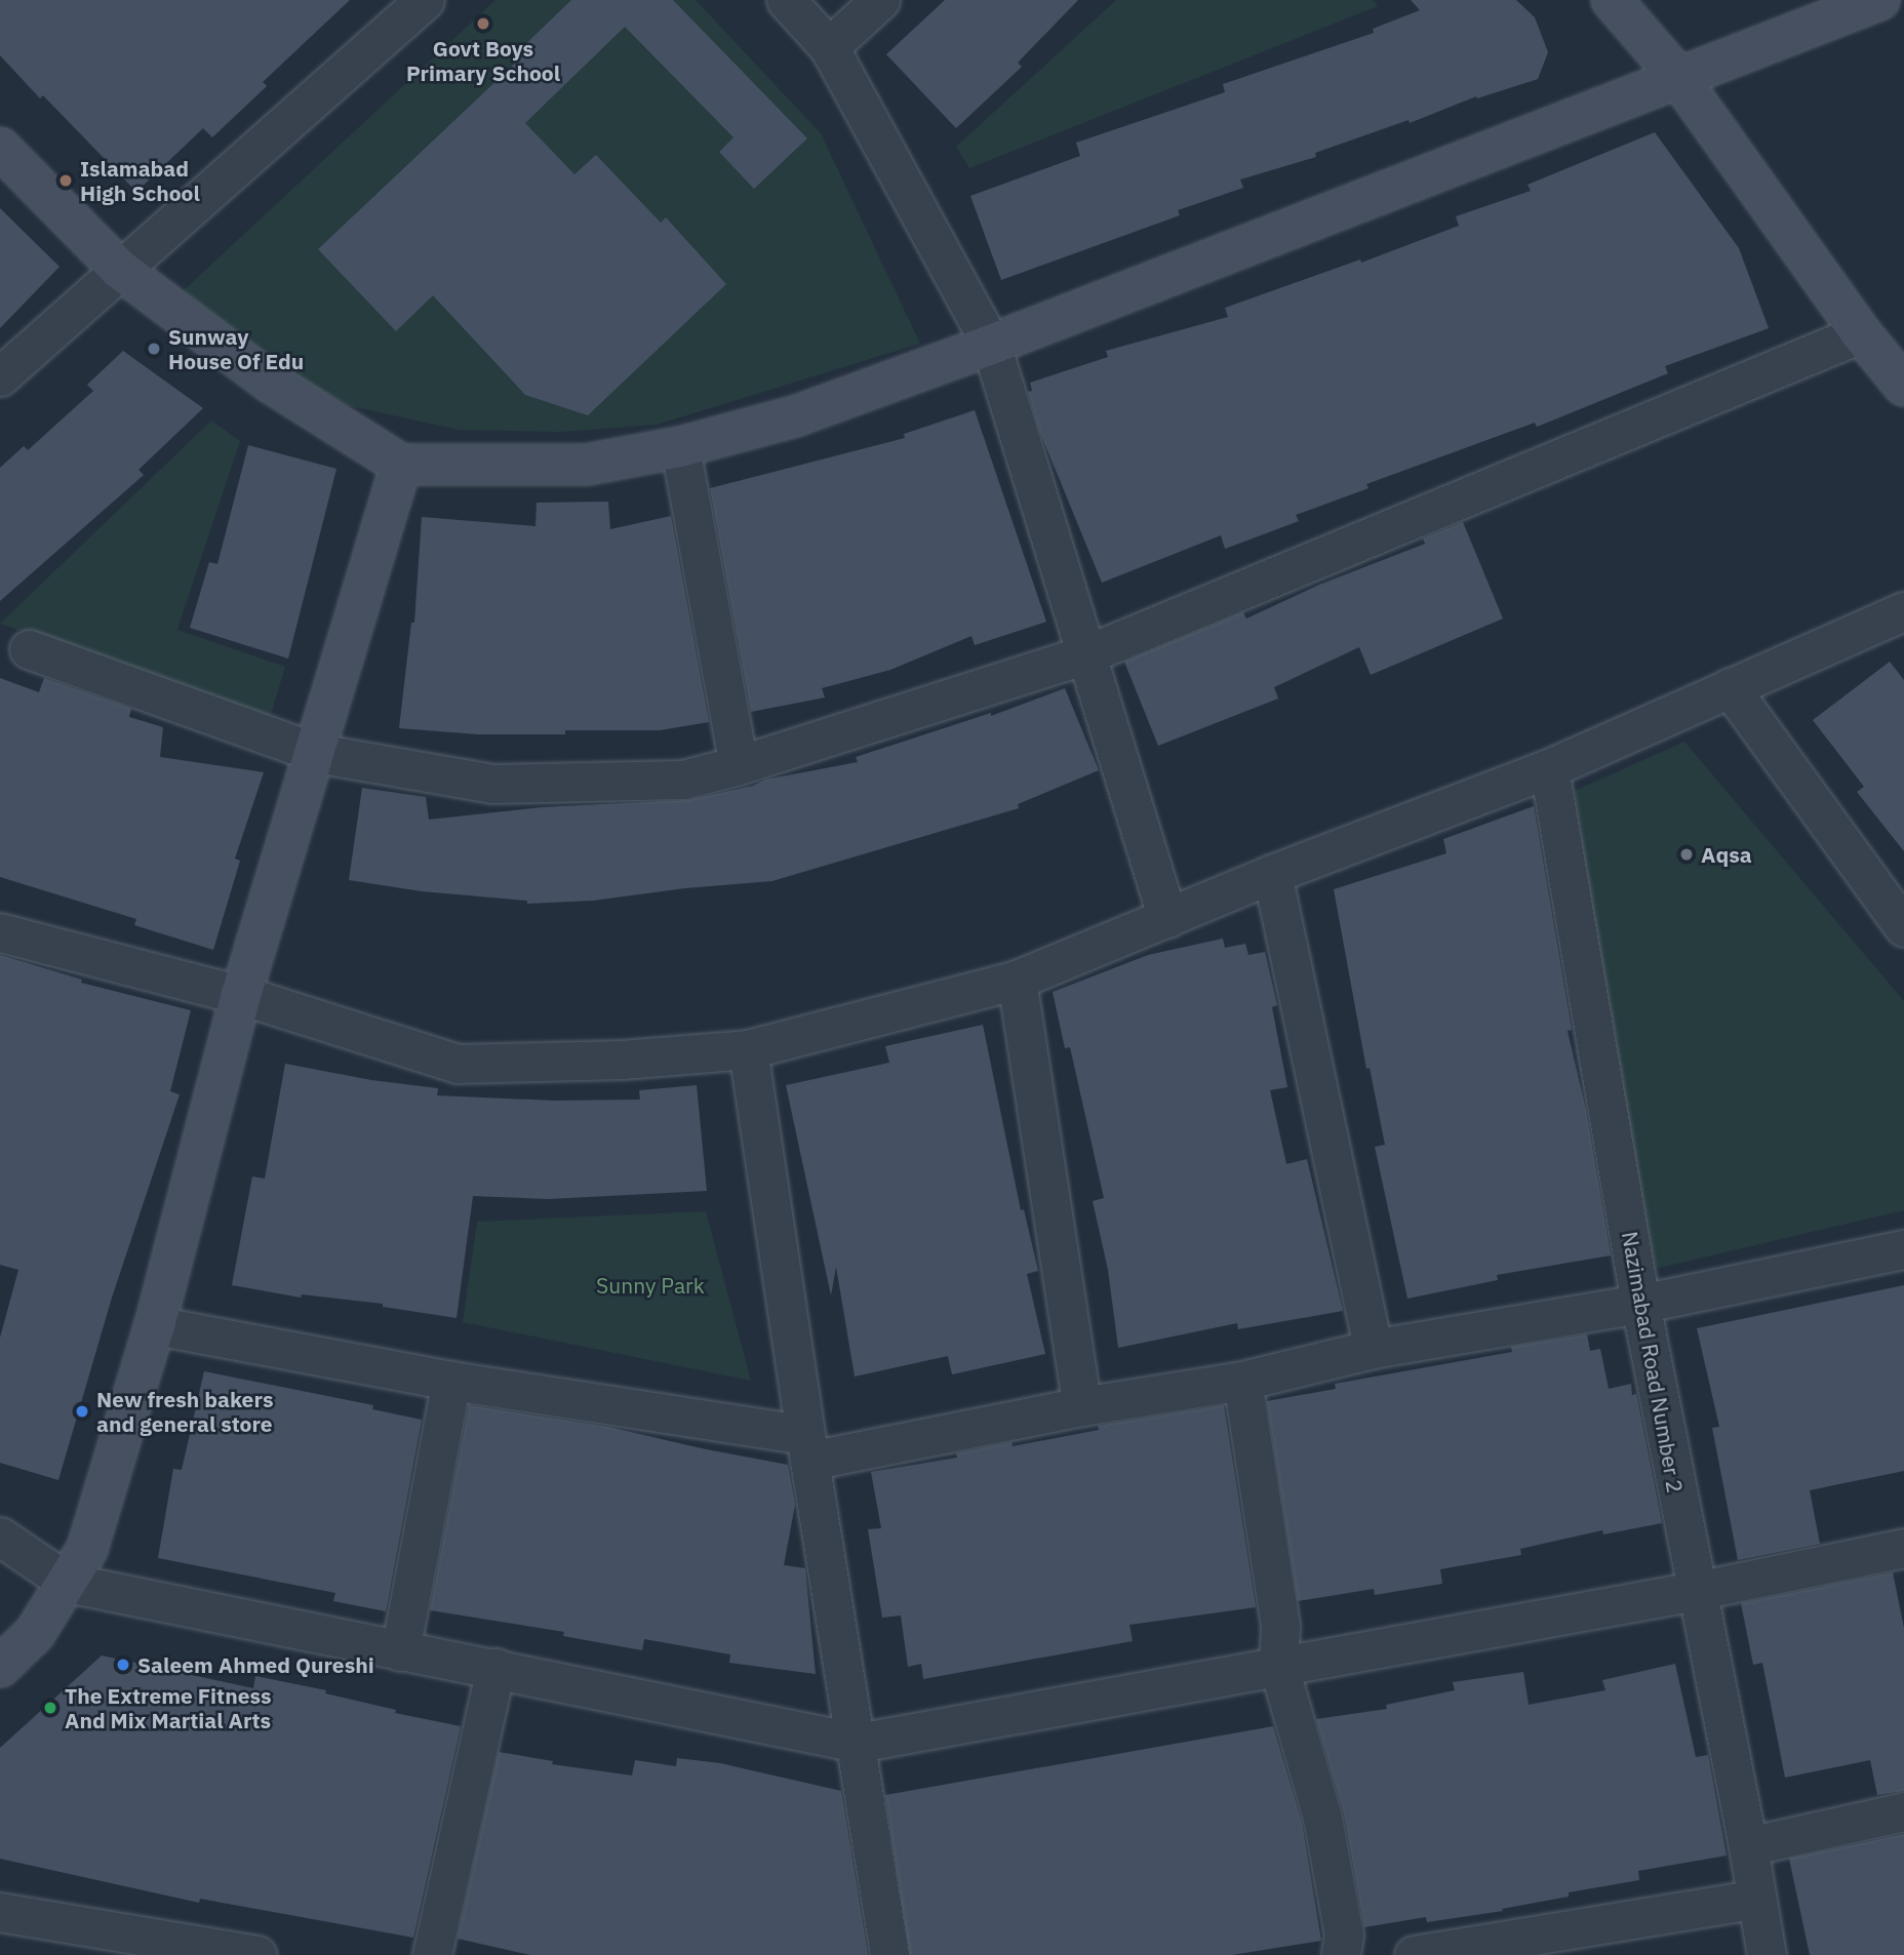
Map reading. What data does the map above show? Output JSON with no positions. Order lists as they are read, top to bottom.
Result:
{
  "streets": {
    "street": ["Nazimabad Road Number 2"]
  },
  "parks": ["Sunny Park"],
  "places": [
    "Govt Boys Primary School",
    "Islamabad High School",
    "Sunway House Of Edu",
    "Aqsa",
    "New fresh bakers and general store",
    "Saleem Ahmed Qureshi",
    "The Extreme Fitness And Mix Martial Arts"
  ]
}
